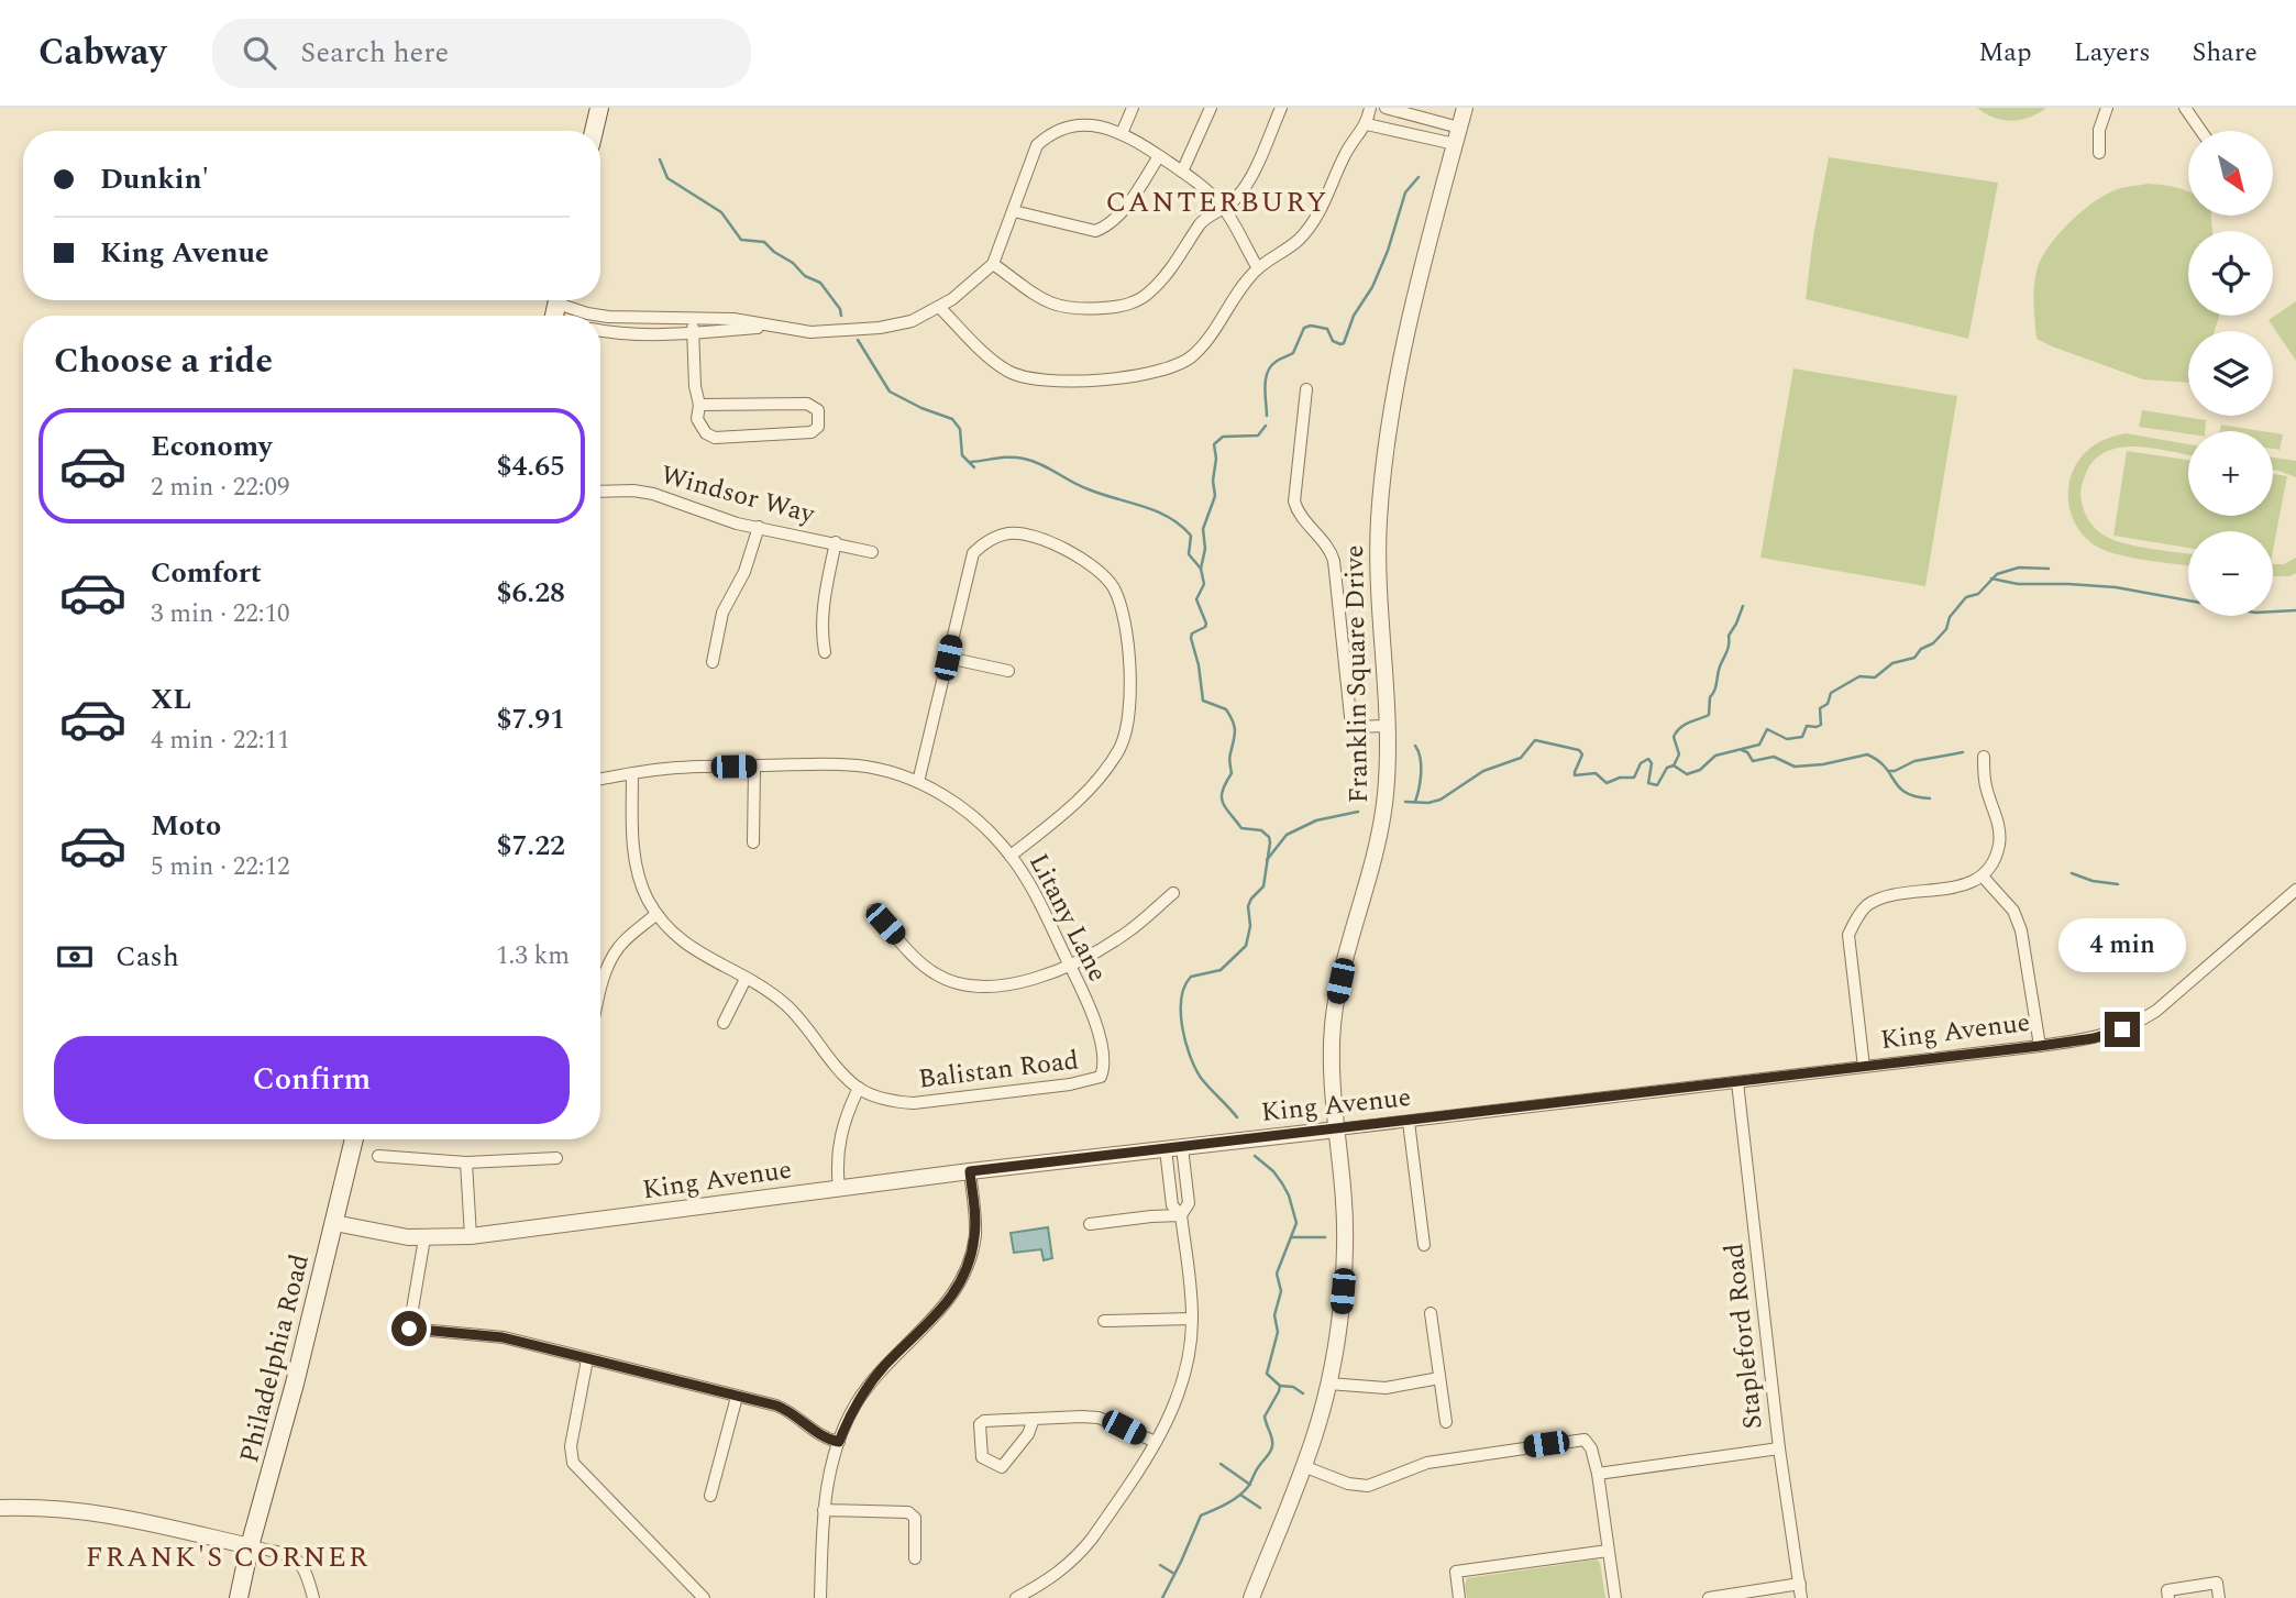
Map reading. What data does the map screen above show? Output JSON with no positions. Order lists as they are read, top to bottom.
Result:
{
  "streets": {
    "main road": ["Philadelphia Road"],
    "street": [
      "Windsor Way",
      "Franklin Square Drive",
      "Litany Lane",
      "King Avenue",
      "Balistan Road",
      "Stapleford Road"
    ]
  },
  "crossings": [
    ["Franklin Square Drive", "King Avenue"],
    ["Litany Lane", "Balistan Road"],
    ["King Avenue", "Stapleford Road"],
    ["King Avenue", "Philadelphia Road"]
  ],
  "districts": ["CANTERBURY", "FRANK'S CORNER"],
  "north": "bottom right",
  "page": {
    "header": "Cabway",
    "search": "Search here",
    "nav": ["Map", "Layers", "Share"],
    "map_buttons": ["+", "−"],
    "banner": ["Dunkin'", "King Avenue"],
    "heading": "Choose a ride",
    "list": [
      {
        "name": "Economy",
        "note": "2 min · 22:09",
        "value": "$4.65"
      },
      {
        "name": "Comfort",
        "note": "3 min · 22:10",
        "value": "$6.28"
      },
      {
        "name": "XL",
        "note": "4 min · 22:11",
        "value": "$7.91"
      },
      {
        "name": "Moto",
        "note": "5 min · 22:12",
        "value": "$7.22"
      }
    ],
    "pay": ["Cash", "1.3 km"],
    "bubble": "4 min",
    "buttons": "Confirm"
  }
}
